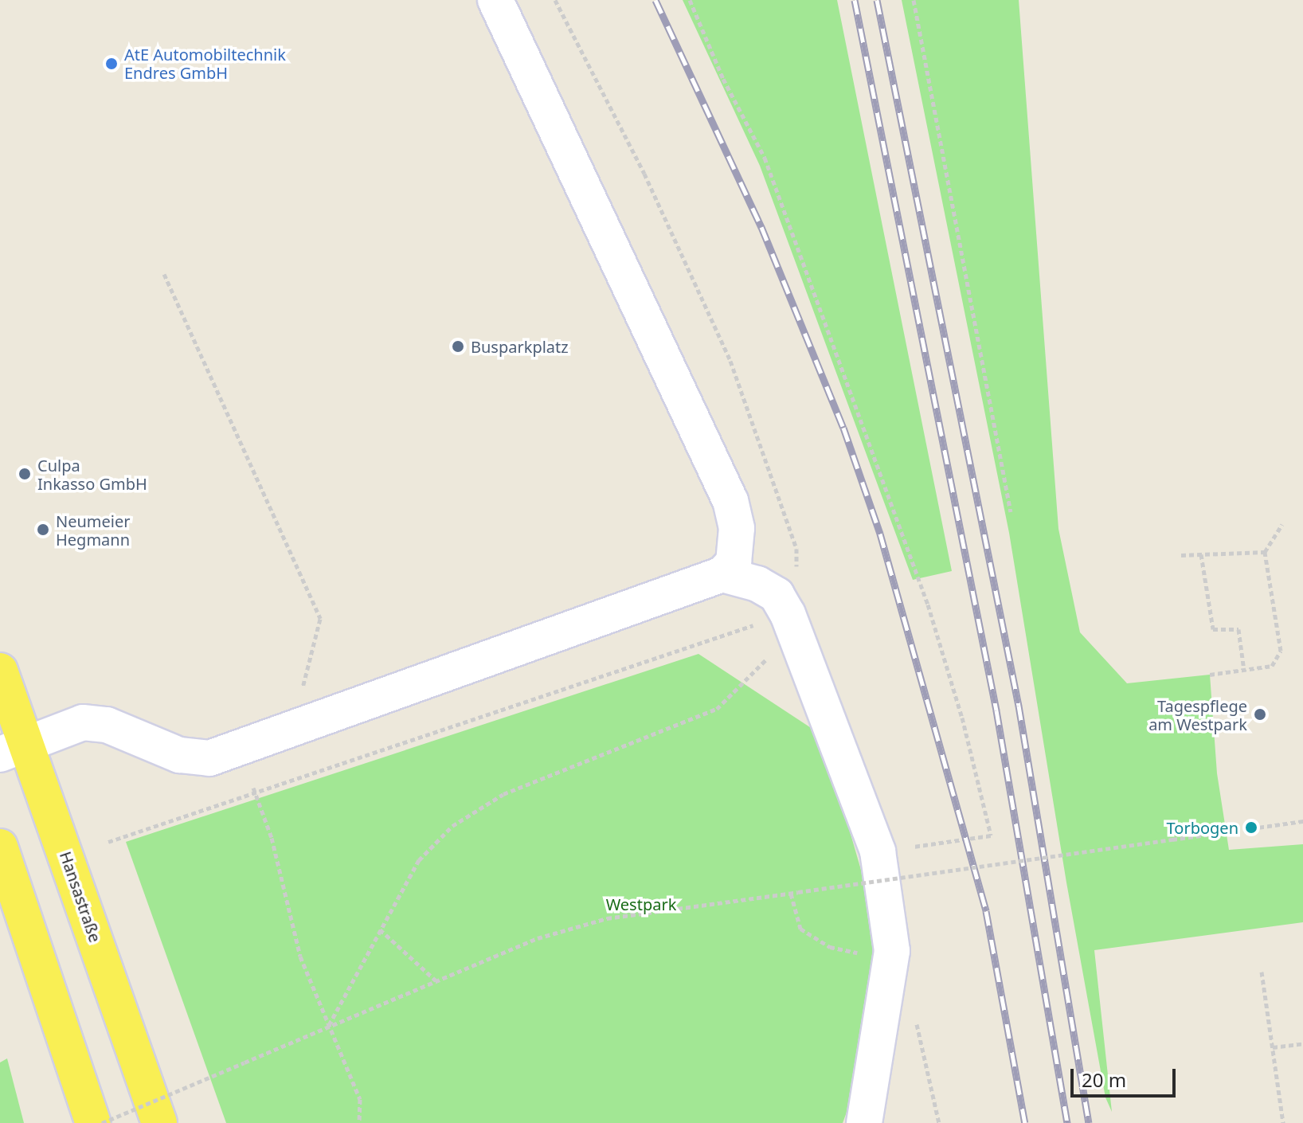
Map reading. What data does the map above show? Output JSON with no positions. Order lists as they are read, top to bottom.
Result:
{
  "streets": {
    "main road": ["Hansastraße"]
  },
  "parks": ["Westpark"],
  "places": [
    "AtE Automobiltechnik Endres GmbH",
    "Busparkplatz",
    "Culpa Inkasso GmbH",
    "Neumeier Heg‍mann",
    "Tagespflege am Westpark",
    "Torbogen"
  ],
  "scale_bar": "20 m"
}
